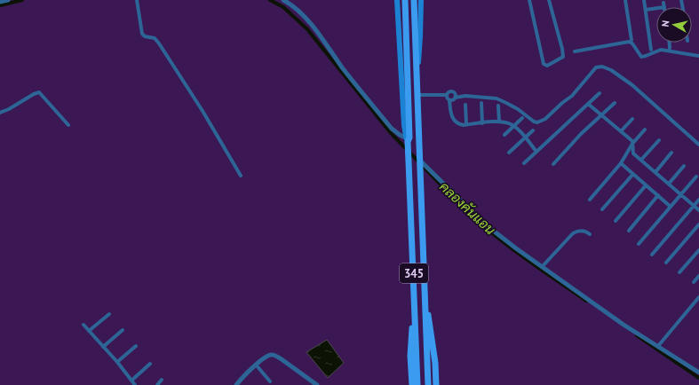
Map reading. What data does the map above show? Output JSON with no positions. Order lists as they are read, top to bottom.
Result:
{
  "streets": {
    "main road": ["345"]
  },
  "water": ["คลองคันแอน"],
  "north": "left"
}
